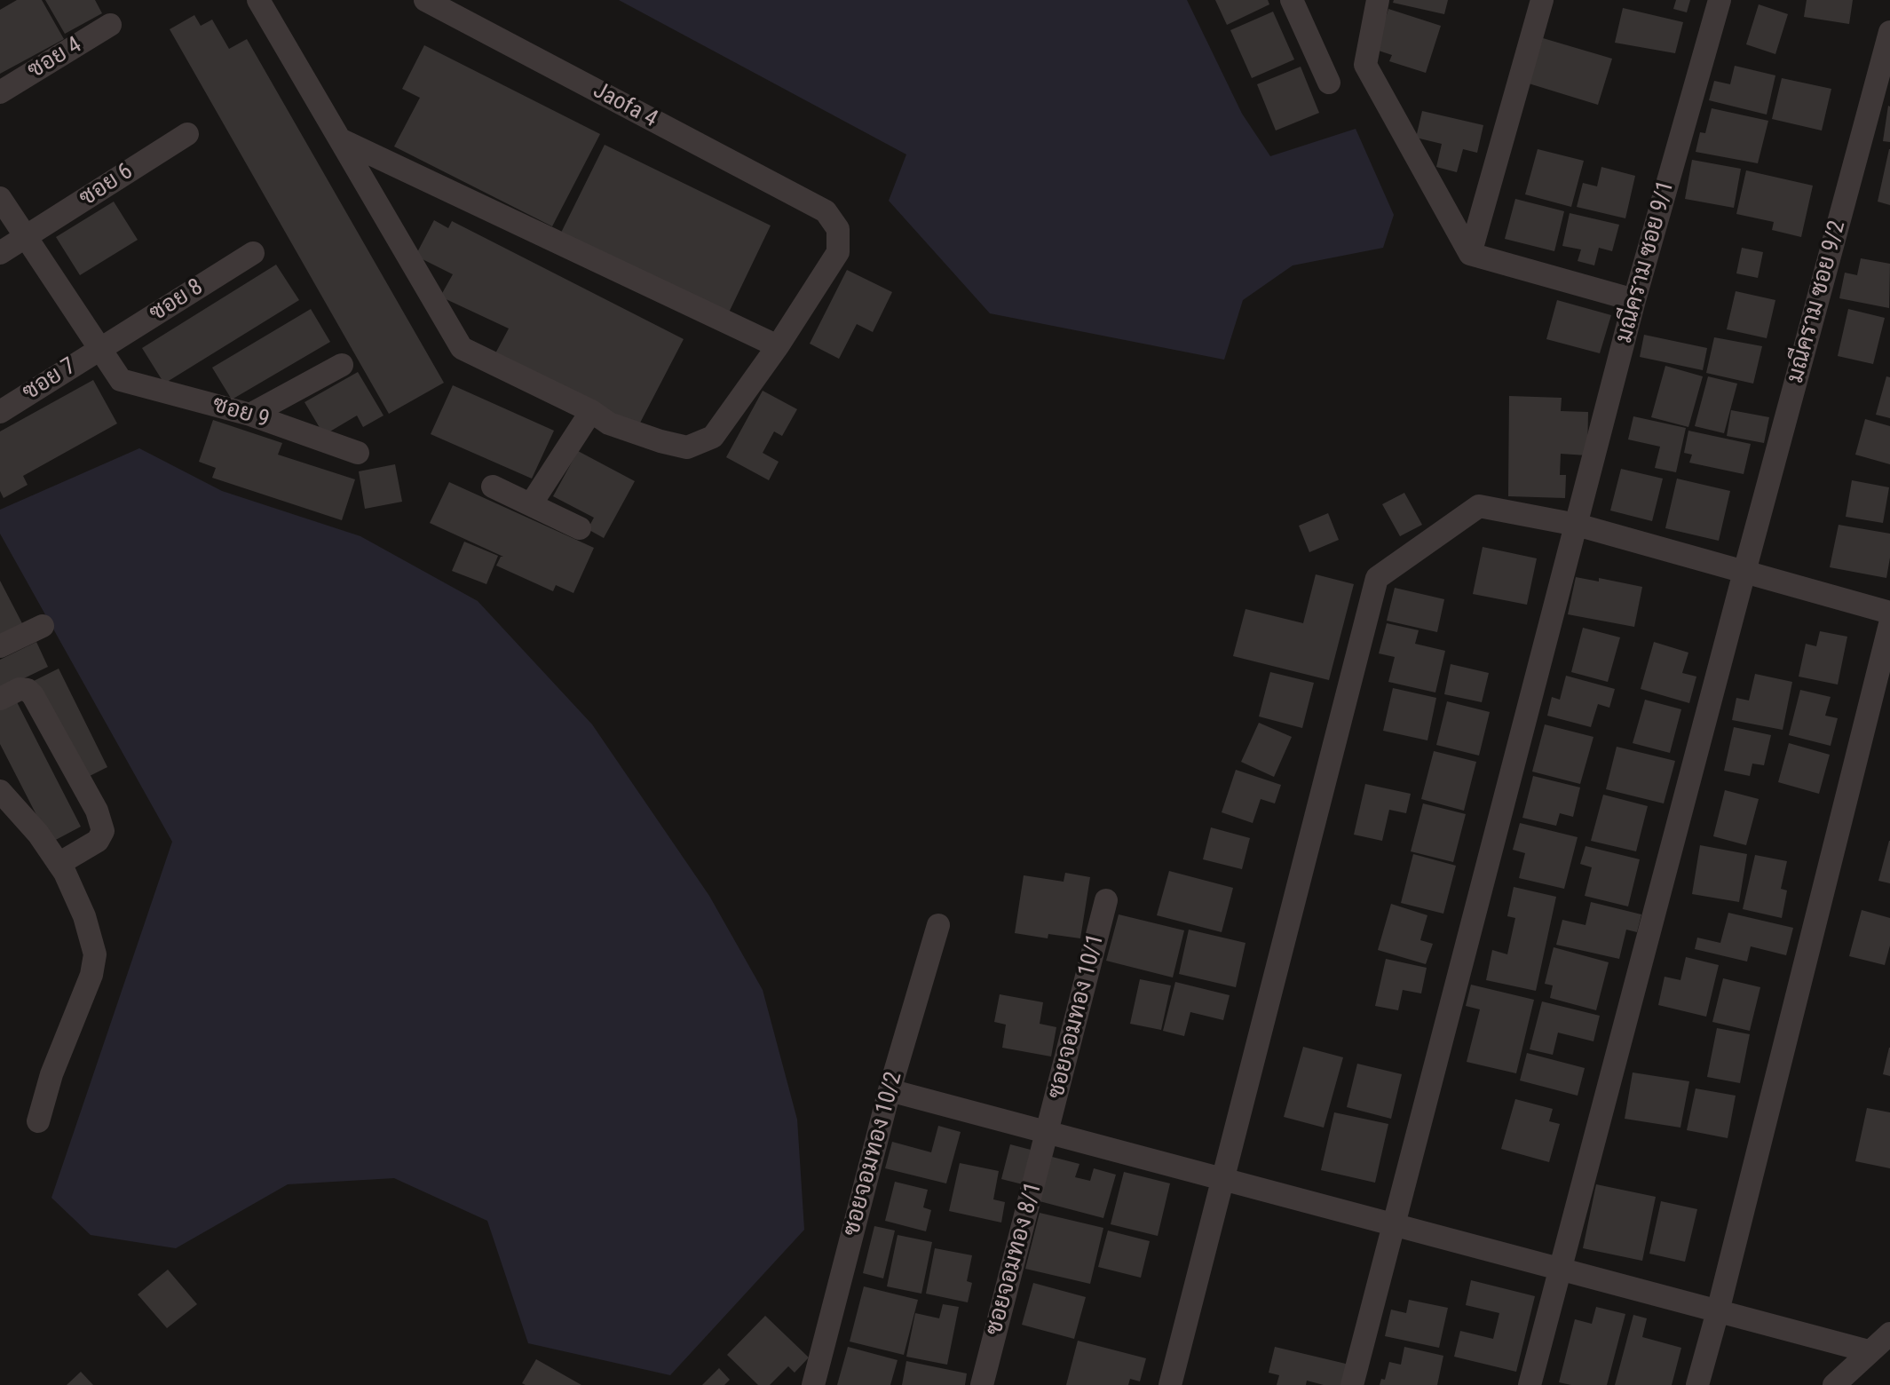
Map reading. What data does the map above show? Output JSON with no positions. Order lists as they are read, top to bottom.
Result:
{
  "streets": {
    "street": [
      "ซอย 4",
      "Jaofa 4",
      "ซอย 6",
      "มณีคราม ซอย 9/1",
      "ซอย 8",
      "มณีคราม ซอย 9/2",
      "ซอย 7",
      "ซอย 9",
      "ซอยจอมทอง 10/1",
      "ซอยจอมทอง 10/2",
      "ซอยจอมทอง 8/1"
    ]
  },
  "crossings": [
    ["ซอย 8", "ซอย 7"],
    ["ซอย 8", "ซอย 9"],
    ["ซอย 7", "ซอย 9"],
    ["ซอยจอมทอง 10/1", "ซอยจอมทอง 8/1"]
  ]
}
